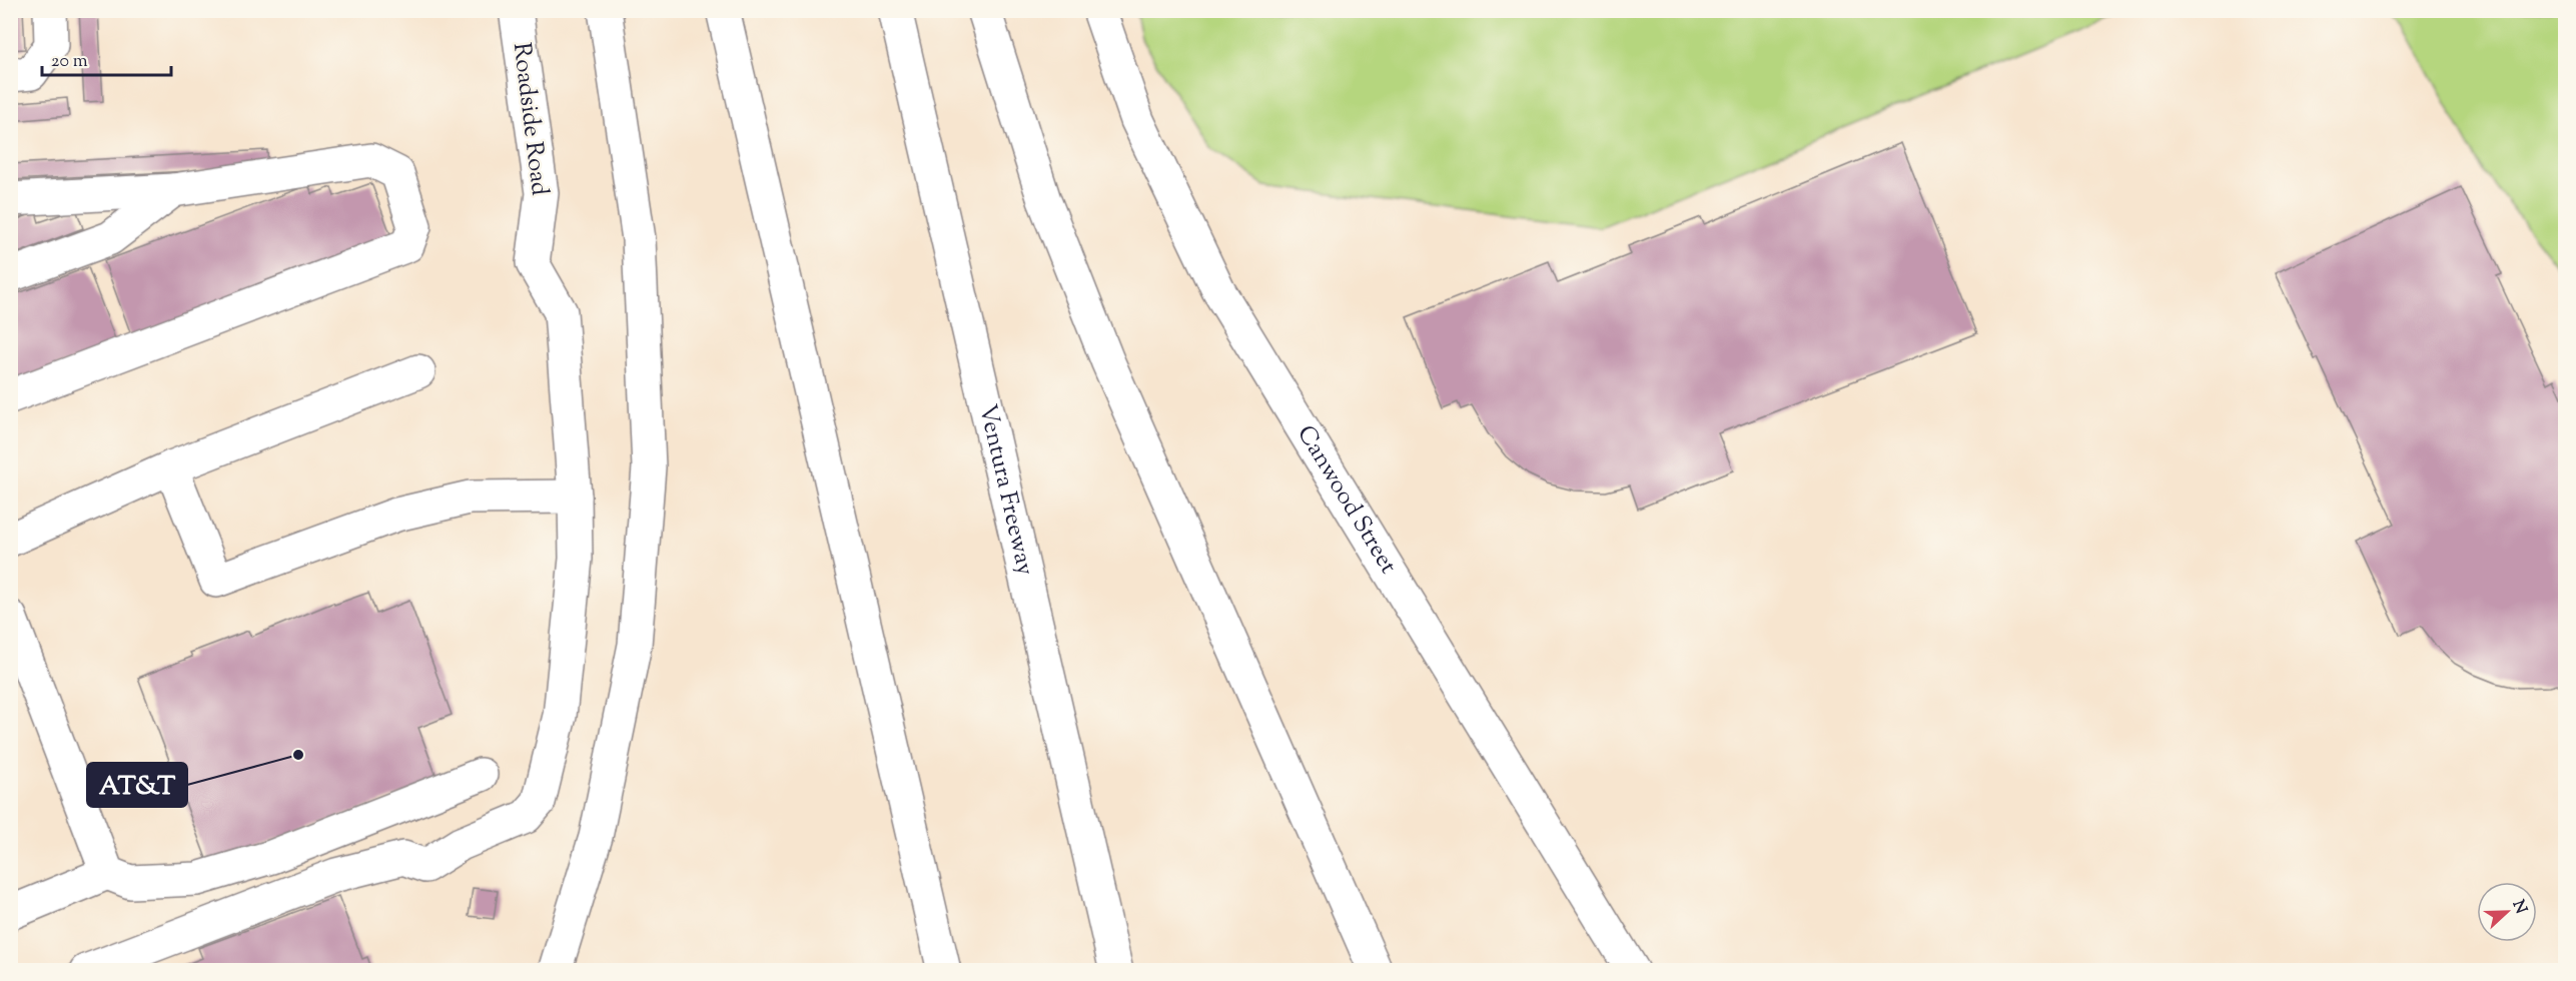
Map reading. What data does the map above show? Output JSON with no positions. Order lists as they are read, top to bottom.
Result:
{
  "streets": {
    "main road": ["Roadside Road", "Ventura Freeway", "Canwood Street"]
  },
  "places": ["AT&T"],
  "scale_bar": "20 m",
  "north": "right"
}
